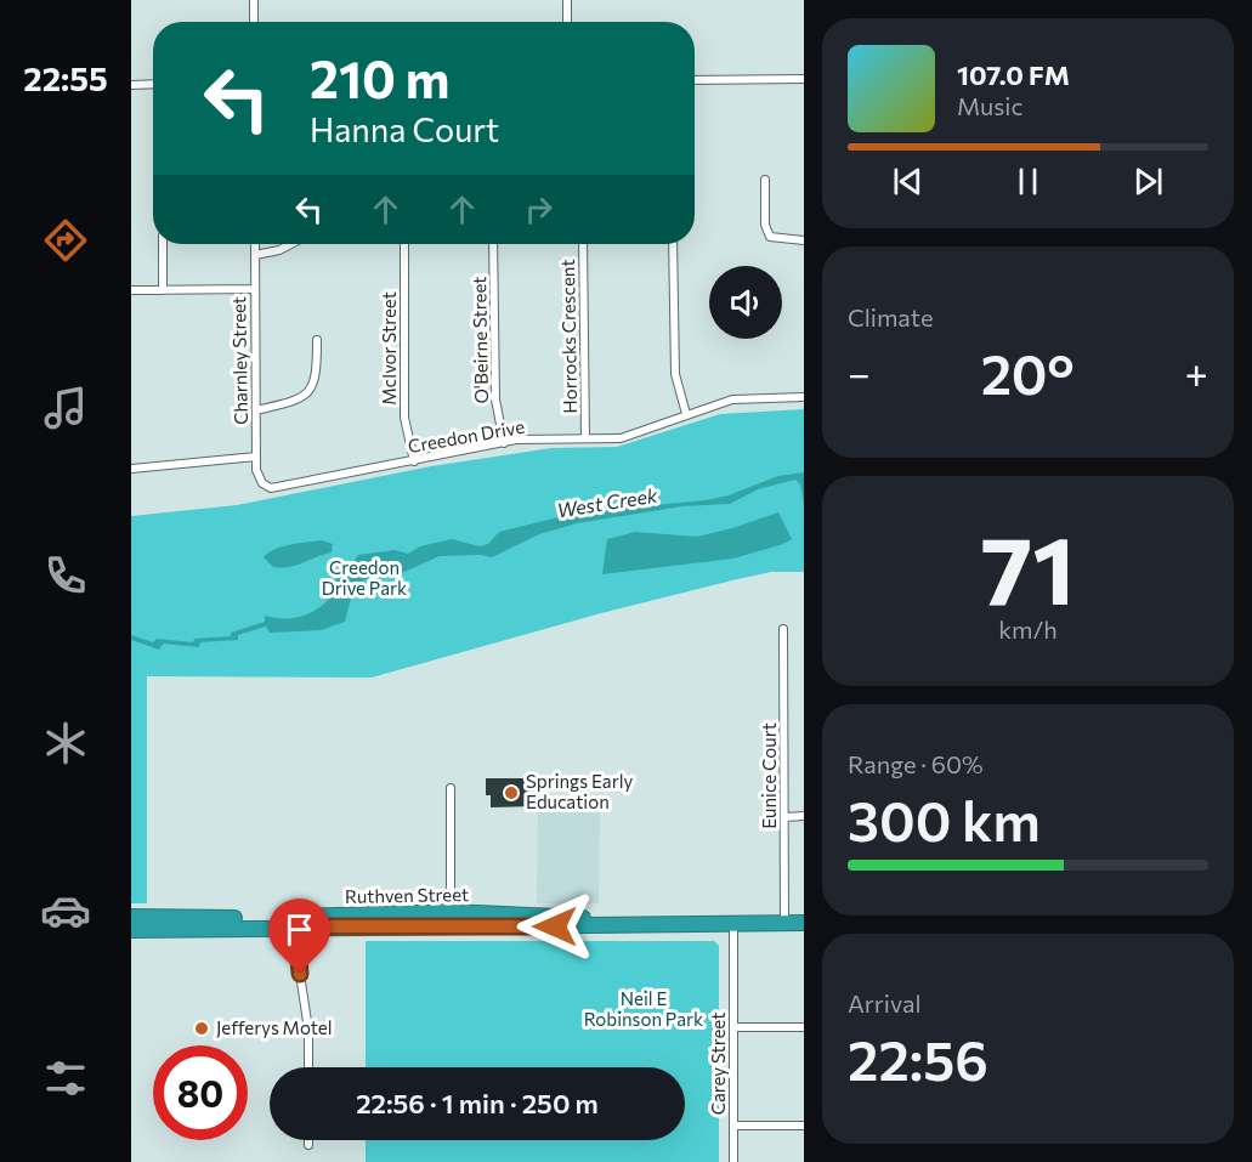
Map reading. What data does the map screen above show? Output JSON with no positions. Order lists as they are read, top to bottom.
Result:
{
  "streets": {
    "highway": ["Ruthven Street"],
    "street": [
      "Horrocks Crescent",
      "O'Beirne Street",
      "McIvor Street",
      "Charnley Street",
      "Creedon Drive",
      "Eunice Court",
      "Carey Street"
    ]
  },
  "crossings": [
    ["Horrocks Crescent", "Creedon Drive"],
    ["O'Beirne Street", "Creedon Drive"],
    ["McIvor Street", "Creedon Drive"],
    ["Charnley Street", "Creedon Drive"],
    ["Eunice Court", "Ruthven Street"],
    ["Ruthven Street", "Carey Street"]
  ],
  "water": ["West Creek"],
  "parks": ["Creedon Drive Park", "Neil E Robinson Park"],
  "places": ["Springs Early Education", "Jefferys Motel"],
  "page": {
    "tabs": "22:55",
    "turn": ["210 m", "Hanna Court"],
    "song": ["107.0 FM", "Music"],
    "tile": [
      "Climate",
      ["71", "km/h"],
      ["Range · 60%", "300 km"],
      ["Arrival", "22:56"]
    ],
    "heat": ["−", "20°", "+"],
    "limit": "80",
    "trip": "22:56 · 1 min · 250 m"
  }
}
